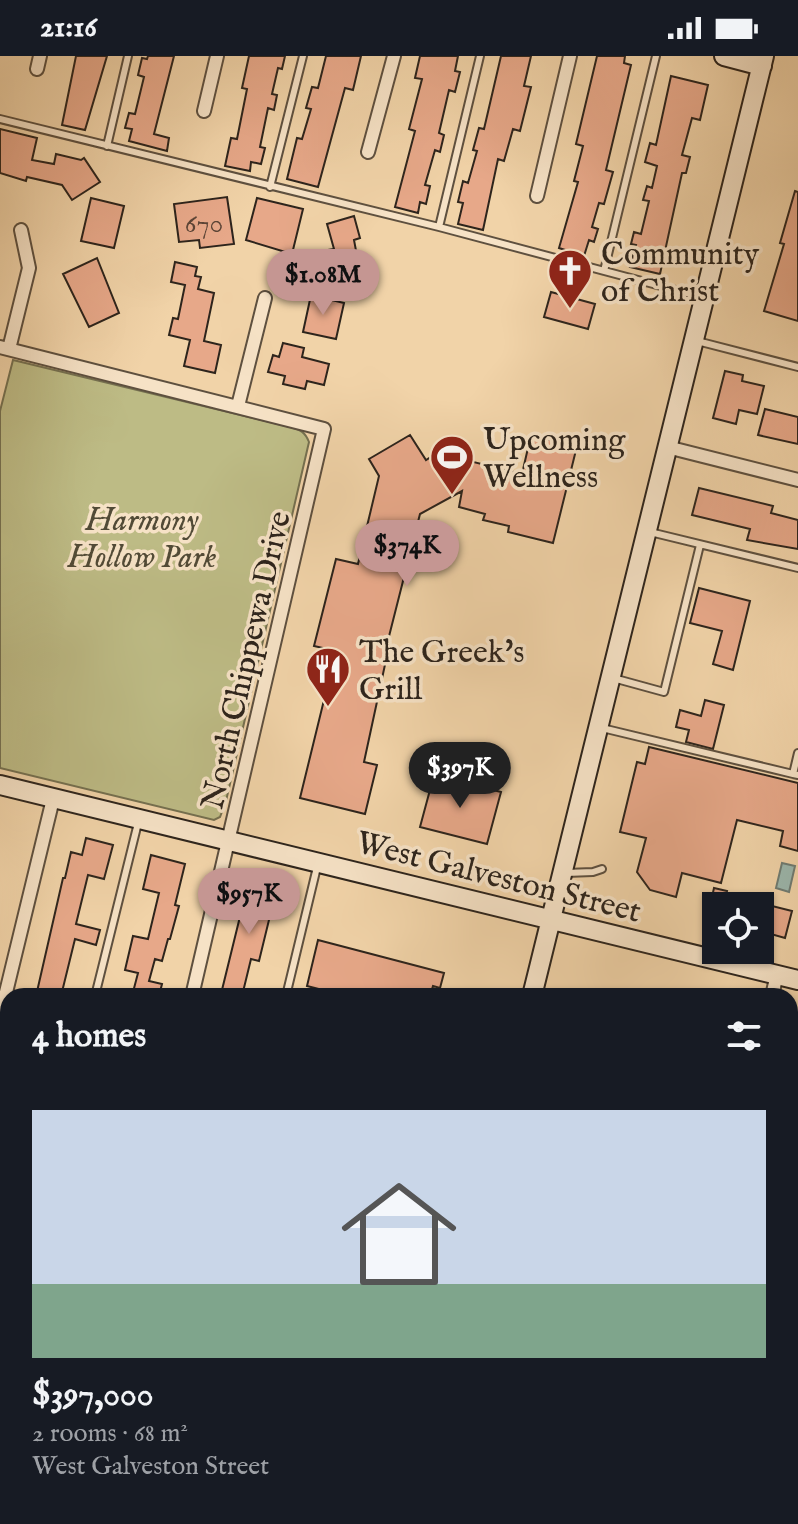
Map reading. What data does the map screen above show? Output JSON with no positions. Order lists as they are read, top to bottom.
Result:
{
  "streets": {
    "main road": ["West Galveston Street"],
    "street": ["North Chippewa Drive"]
  },
  "crossings": [
    ["North Chippewa Drive", "West Galveston Street"]
  ],
  "parks": ["Harmony Hollow Park"],
  "places": {
    "church": ["Community of Christ"],
    "sports": ["Upcoming Wellness"],
    "restaurant": ["The Greek's Grill"]
  },
  "house_numbers": ["670"],
  "page": {
    "status": "21:16",
    "price": [
      "$1.08M",
      "$374K",
      "$397K",
      "$957K"
    ],
    "heading": "4 homes",
    "list": [
      {
        "name": "$397,000",
        "note": "2 rooms · 68 m² · West Galveston Street"
      }
    ]
  }
}
